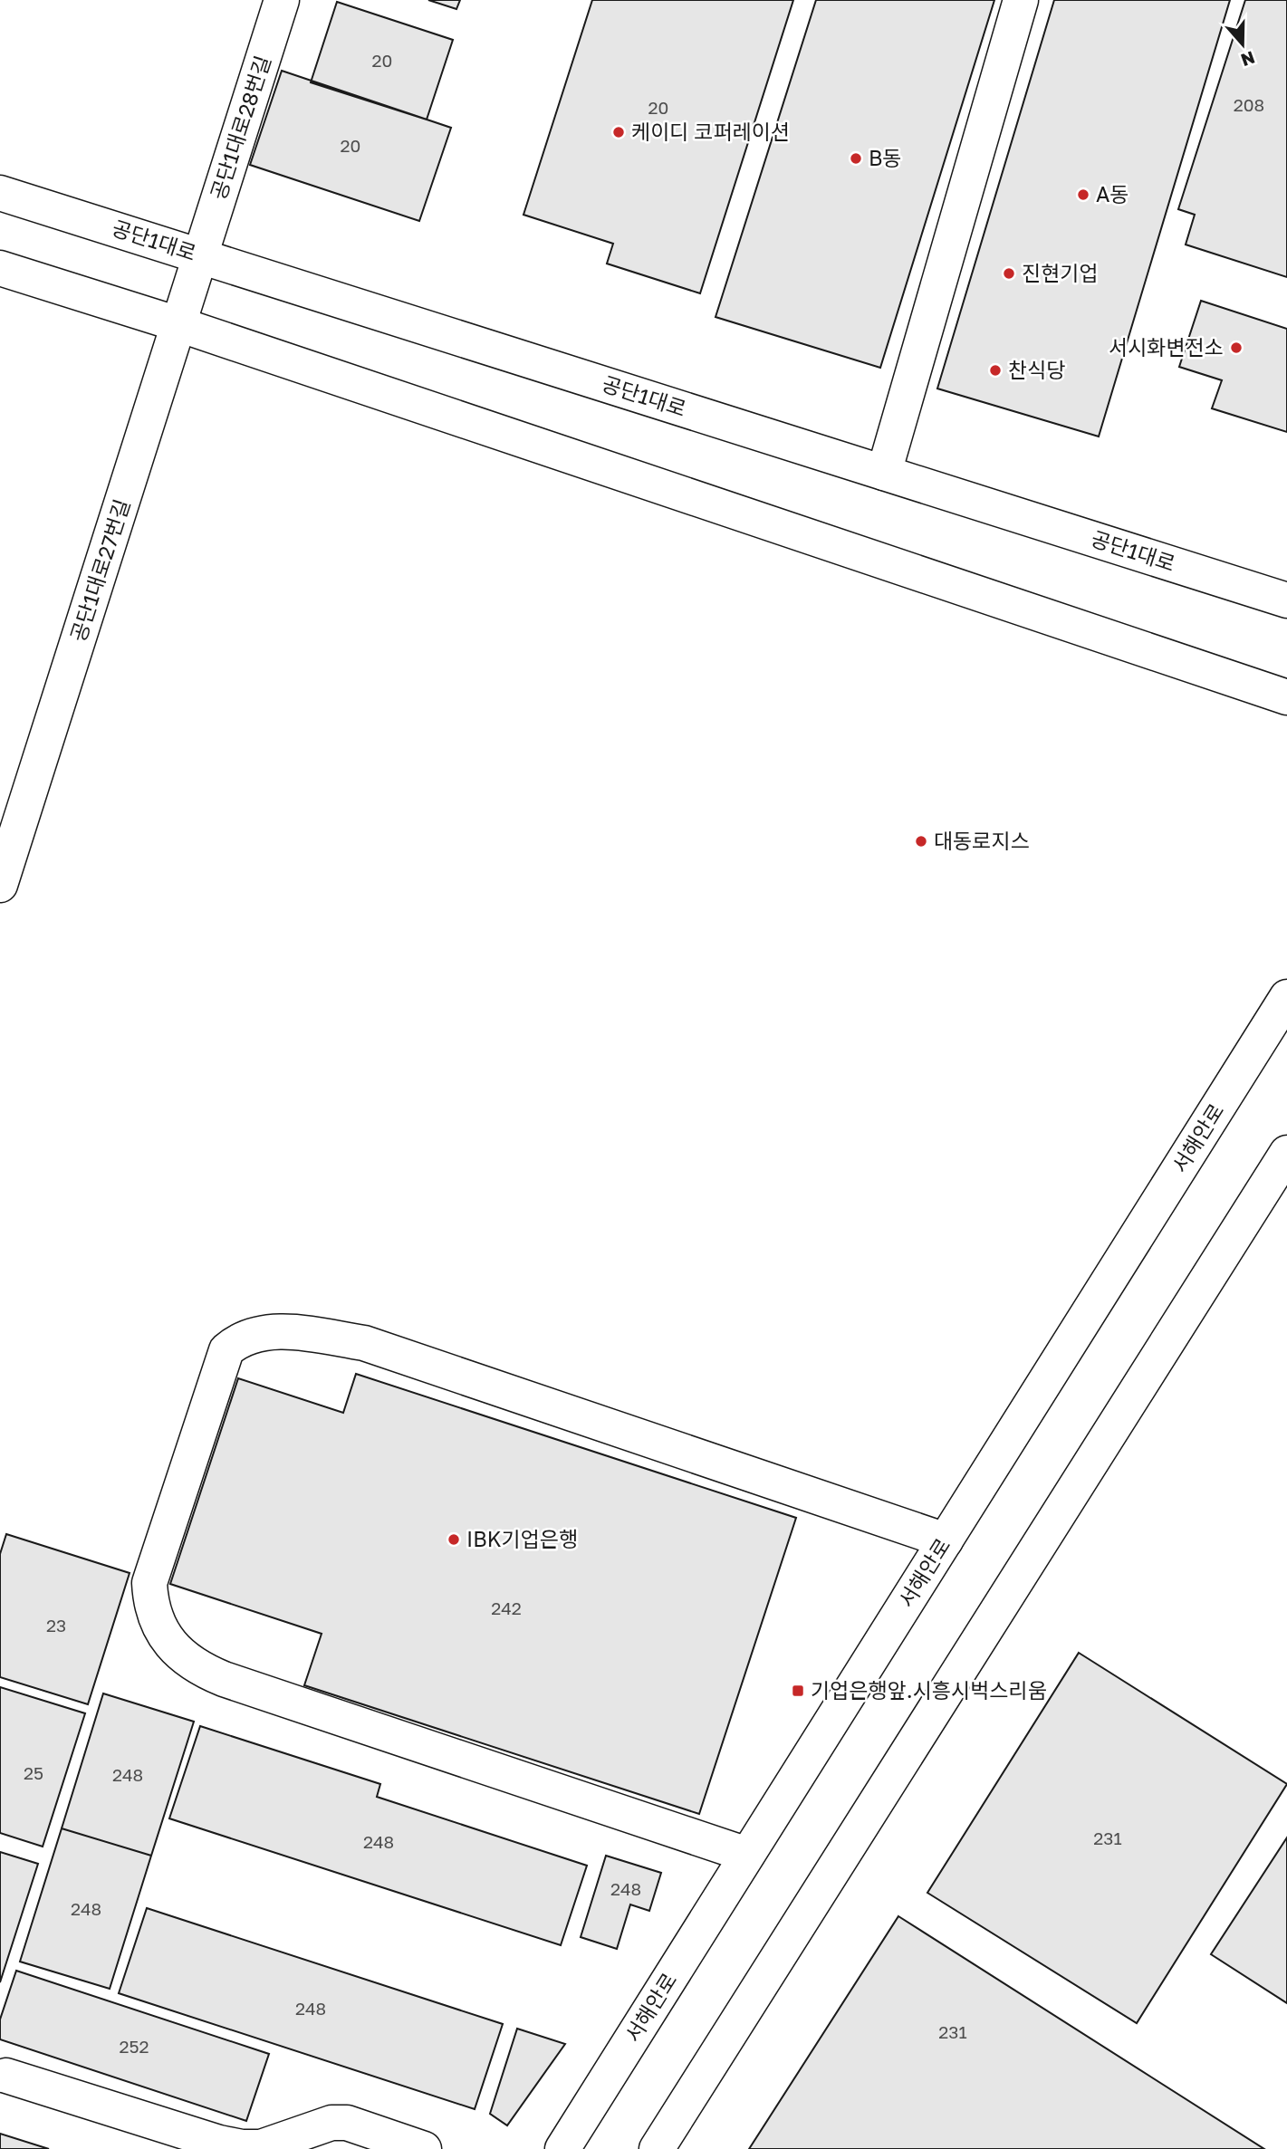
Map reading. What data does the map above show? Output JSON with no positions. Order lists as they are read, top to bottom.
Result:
{
  "streets": {
    "main road": [
      "공단1대로28번길",
      "공단1대로",
      "공단1대로27번길",
      "서해안로"
    ]
  },
  "crossings": [
    ["공단1대로28번길", "공단1대로"],
    ["공단1대로28번길", "공단1대로27번길"],
    ["공단1대로", "공단1대로27번길"]
  ],
  "places": {
    "other": [
      "케이디 코퍼레이션",
      "B동",
      "A동",
      "진현기업",
      "서시화변전소",
      "찬식당",
      "대동로지스",
      "IBK기업은행"
    ],
    "transit": ["기업은행앞.시흥시벅스리움"]
  },
  "house_numbers": [
    "20",
    "208",
    "20",
    "20",
    "242",
    "23",
    "25",
    "248",
    "231",
    "248",
    "248",
    "248",
    "248",
    "231",
    "252"
  ],
  "north": "bottom"
}
